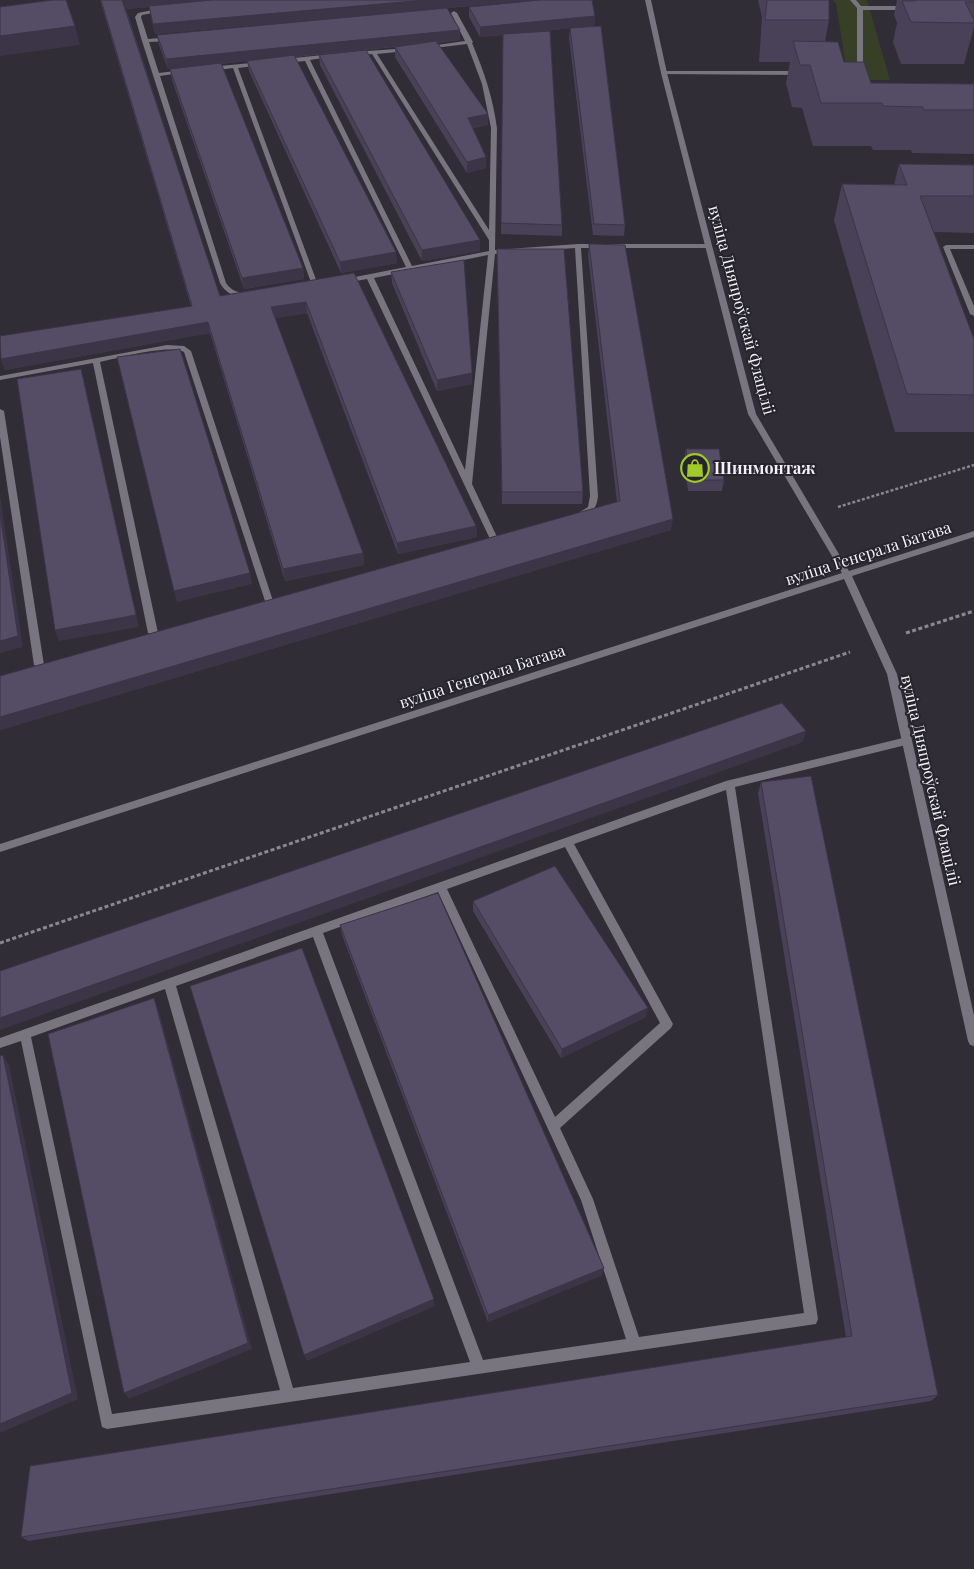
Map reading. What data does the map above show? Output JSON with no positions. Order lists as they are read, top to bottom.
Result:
{
  "streets": {
    "street": ["вуліца Дняпроўскай Флаціліі", "вуліца Генерала Батава"]
  },
  "crossings": [
    ["вуліца Дняпроўскай Флаціліі", "вуліца Генерала Батава"]
  ],
  "places": {
    "shop": ["Шинмонтаж"]
  }
}
